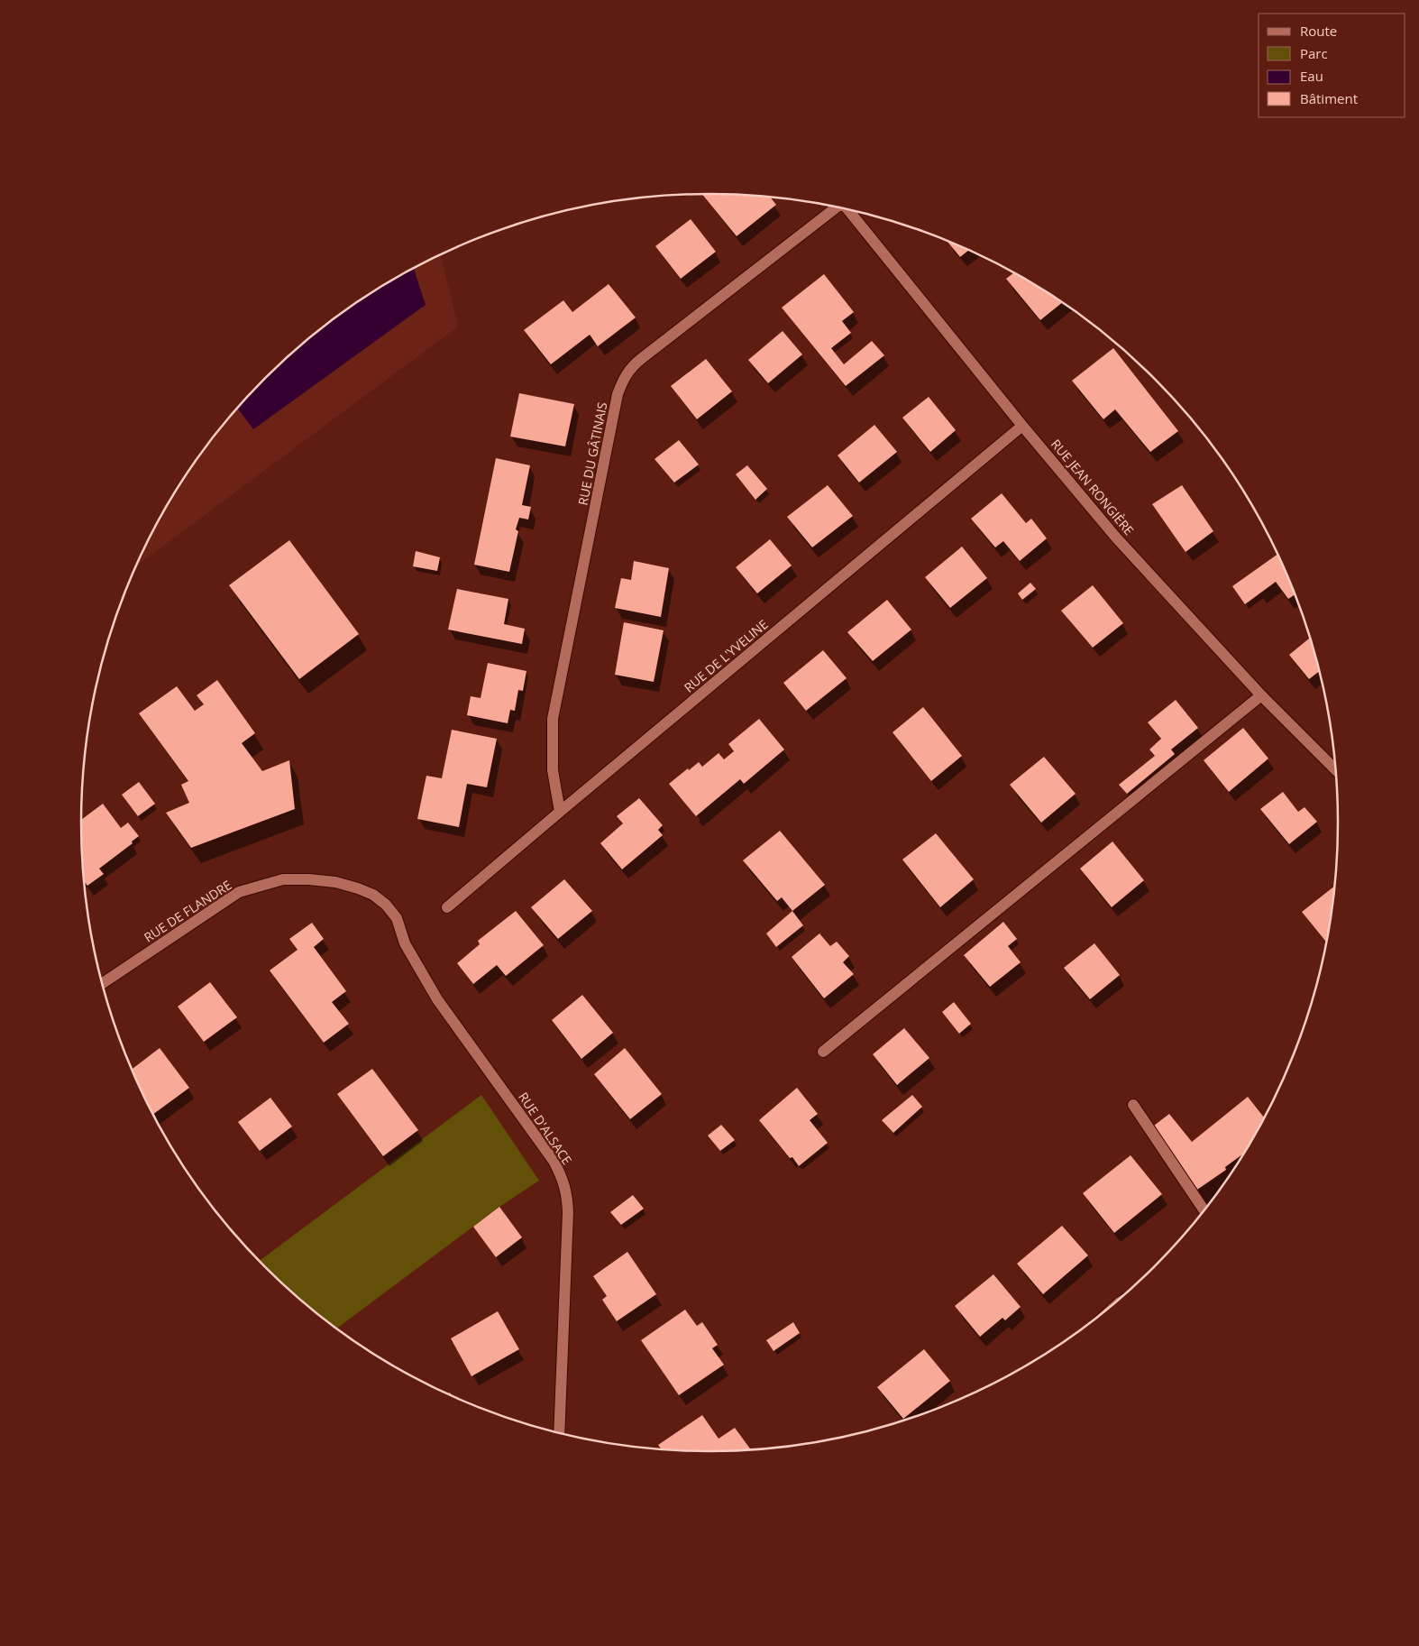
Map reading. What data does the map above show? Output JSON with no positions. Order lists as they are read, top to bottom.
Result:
{
  "streets": {
    "street": [
      "RUE DU GÂTINAIS",
      "RUE JEAN RONGIÈRE",
      "RUE DE L'YVELINE",
      "RUE DE FLANDRE",
      "RUE D'ALSACE"
    ]
  },
  "crossings": [
    ["RUE DU GÂTINAIS", "RUE DE L'YVELINE"],
    ["RUE JEAN RONGIÈRE", "RUE DE L'YVELINE"],
    ["RUE DE FLANDRE", "RUE D'ALSACE"]
  ],
  "legend": [
    "Route",
    "Parc",
    "Eau",
    "Bâtiment"
  ]
}
